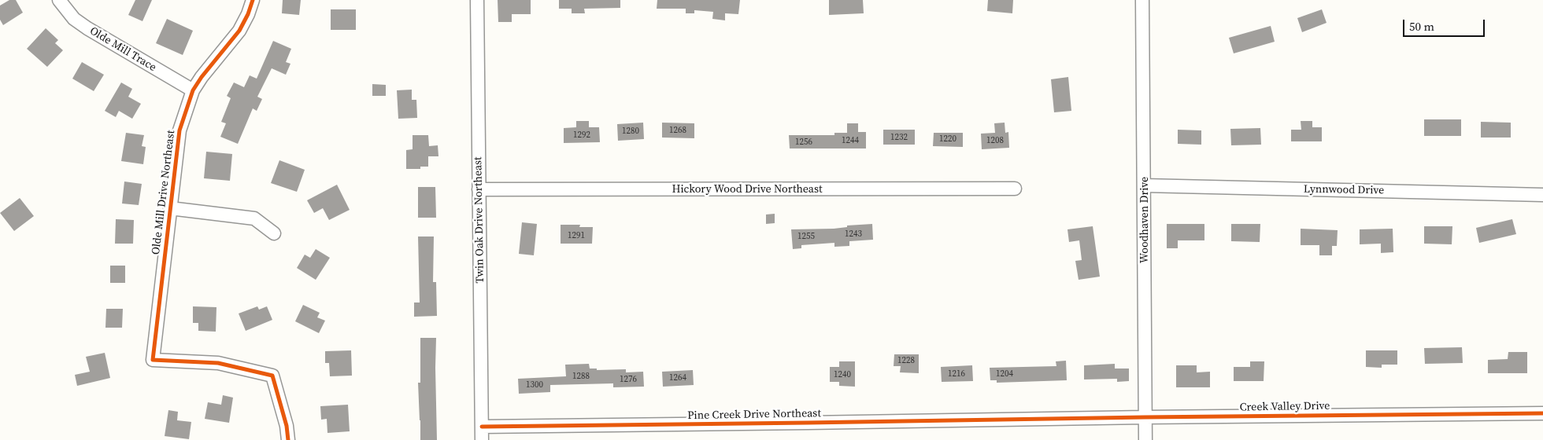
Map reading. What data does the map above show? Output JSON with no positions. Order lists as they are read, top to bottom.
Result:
{
  "streets": {
    "street": [
      "Olde Mill Trace",
      "Hickory Wood Drive Northeast",
      "Lynnwood Drive",
      "Olde Mill Drive Northeast",
      "Twin Oak Drive Northeast",
      "Woodhaven Drive",
      "Creek Valley Drive",
      "Pine Creek Drive Northeast"
    ]
  },
  "crossings": [
    ["Olde Mill Trace", "Olde Mill Drive Northeast"],
    ["Hickory Wood Drive Northeast", "Twin Oak Drive Northeast"],
    ["Lynnwood Drive", "Woodhaven Drive"],
    ["Twin Oak Drive Northeast", "Pine Creek Drive Northeast"],
    ["Woodhaven Drive", "Creek Valley Drive"],
    ["Creek Valley Drive", "Pine Creek Drive Northeast"]
  ],
  "house_numbers": [
    "1268",
    "1280",
    "1292",
    "1232",
    "1220",
    "1244",
    "1208",
    "1256",
    "1243",
    "1291",
    "1255",
    "1228",
    "1216",
    "1204",
    "1240",
    "1288",
    "1264",
    "1276",
    "1300"
  ],
  "scale_bar": "50 m"
}
